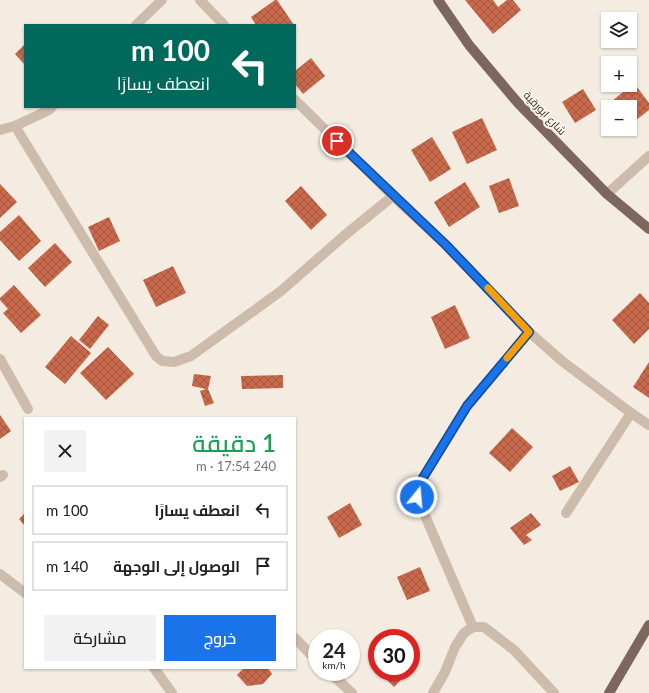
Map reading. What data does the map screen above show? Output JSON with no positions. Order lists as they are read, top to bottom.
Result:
{
  "streets": {
    "main road": ["شارع ابورقية"]
  },
  "page": {
    "map_buttons": ["+", "−"],
    "turn": ["100 m", "انعطف يسارًا"],
    "heading": ["1 دقيقة", "240 m · 17:54"],
    "list": [
      {
        "name": "انعطف يسارًا",
        "value": "100 m"
      },
      {
        "name": "الوصول إلى الوجهة",
        "value": "140 m"
      }
    ],
    "buttons": ["خروج", "مشاركة"],
    "speed": "24 km/h",
    "limit": "30"
  }
}
